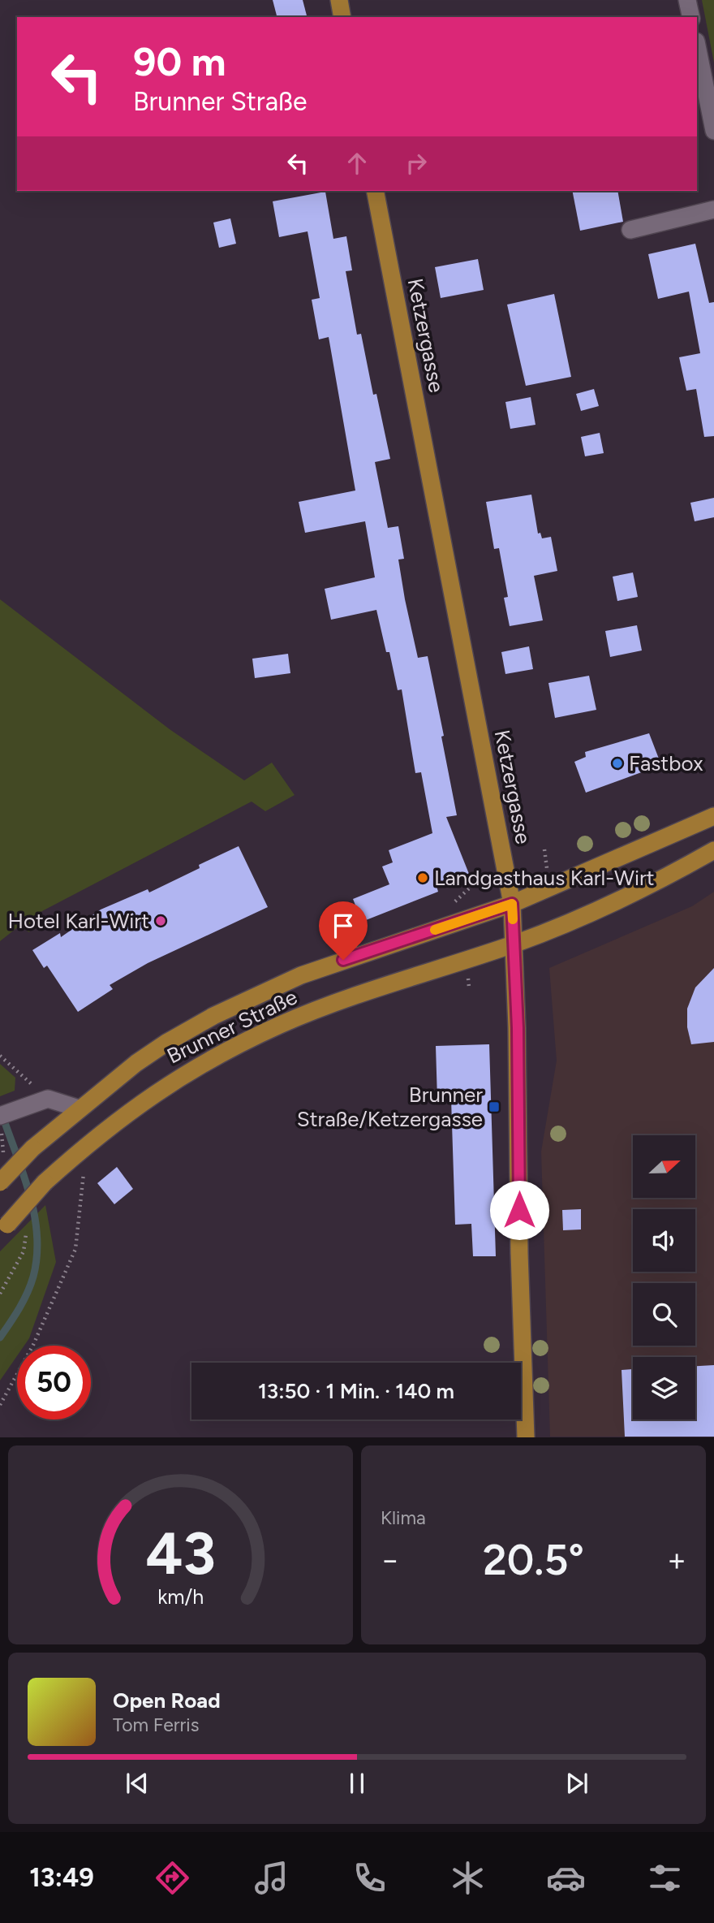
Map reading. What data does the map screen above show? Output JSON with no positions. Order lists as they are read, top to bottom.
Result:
{
  "streets": {
    "main road": ["Ketzergasse", "Brunner Straße"]
  },
  "crossings": [
    ["Ketzergasse", "Brunner Straße"]
  ],
  "places": {
    "other": ["Fastbox", "Landgasthaus Karl-Wirt", "Hotel Karl-Wirt"],
    "transit": ["Brunner Straße/Ketzergasse"]
  },
  "north": "right",
  "page": {
    "turn": ["90 m", "Brunner Straße"],
    "limit": "50",
    "trip": "13:50 · 1 Min. · 140 m",
    "tile": "Klima",
    "heat": ["−", "20.5°", "+"],
    "song": ["Open Road", "Tom Ferris"],
    "tabs": "13:49",
    "gauge": ["43", "km/h"]
  }
}
